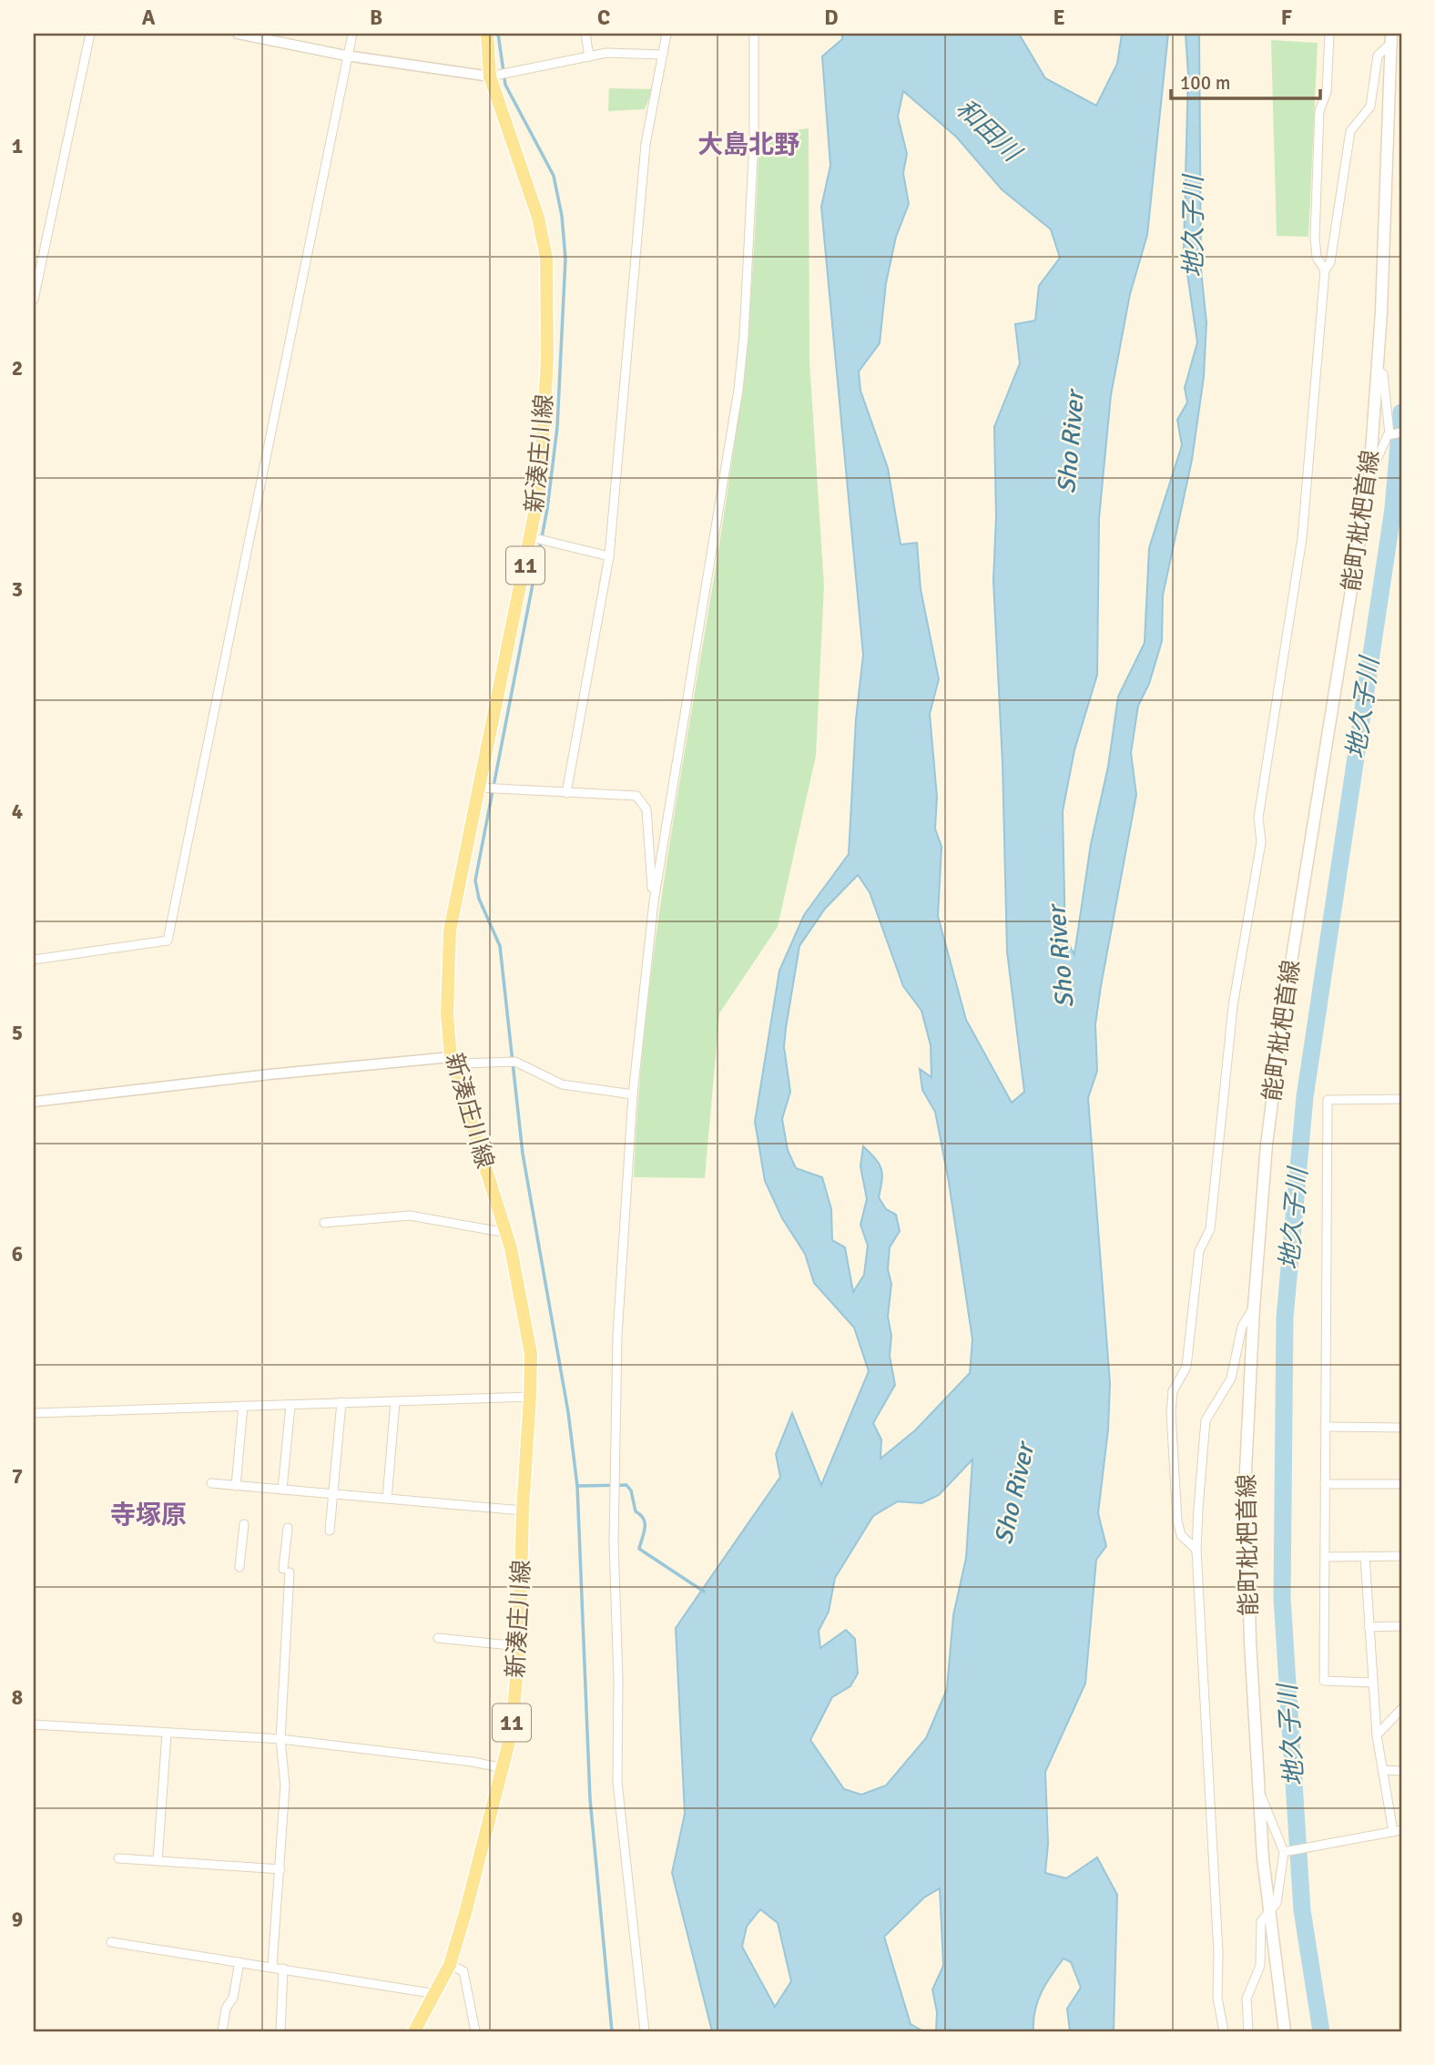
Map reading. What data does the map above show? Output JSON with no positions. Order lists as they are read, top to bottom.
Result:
{
  "streets": {
    "main road": ["新湊庄川線", "能町枇杷首線", "11"]
  },
  "districts": ["大島北野", "寺塚原"],
  "water": ["和田川", "地久子川", "Sho River"],
  "scale_bar": "100 m",
  "grid": {
    "columns": [
      "A",
      "B",
      "C",
      "D",
      "E",
      "F"
    ],
    "rows": [
      "1",
      "2",
      "3",
      "4",
      "5",
      "6",
      "7",
      "8",
      "9"
    ]
  }
}
